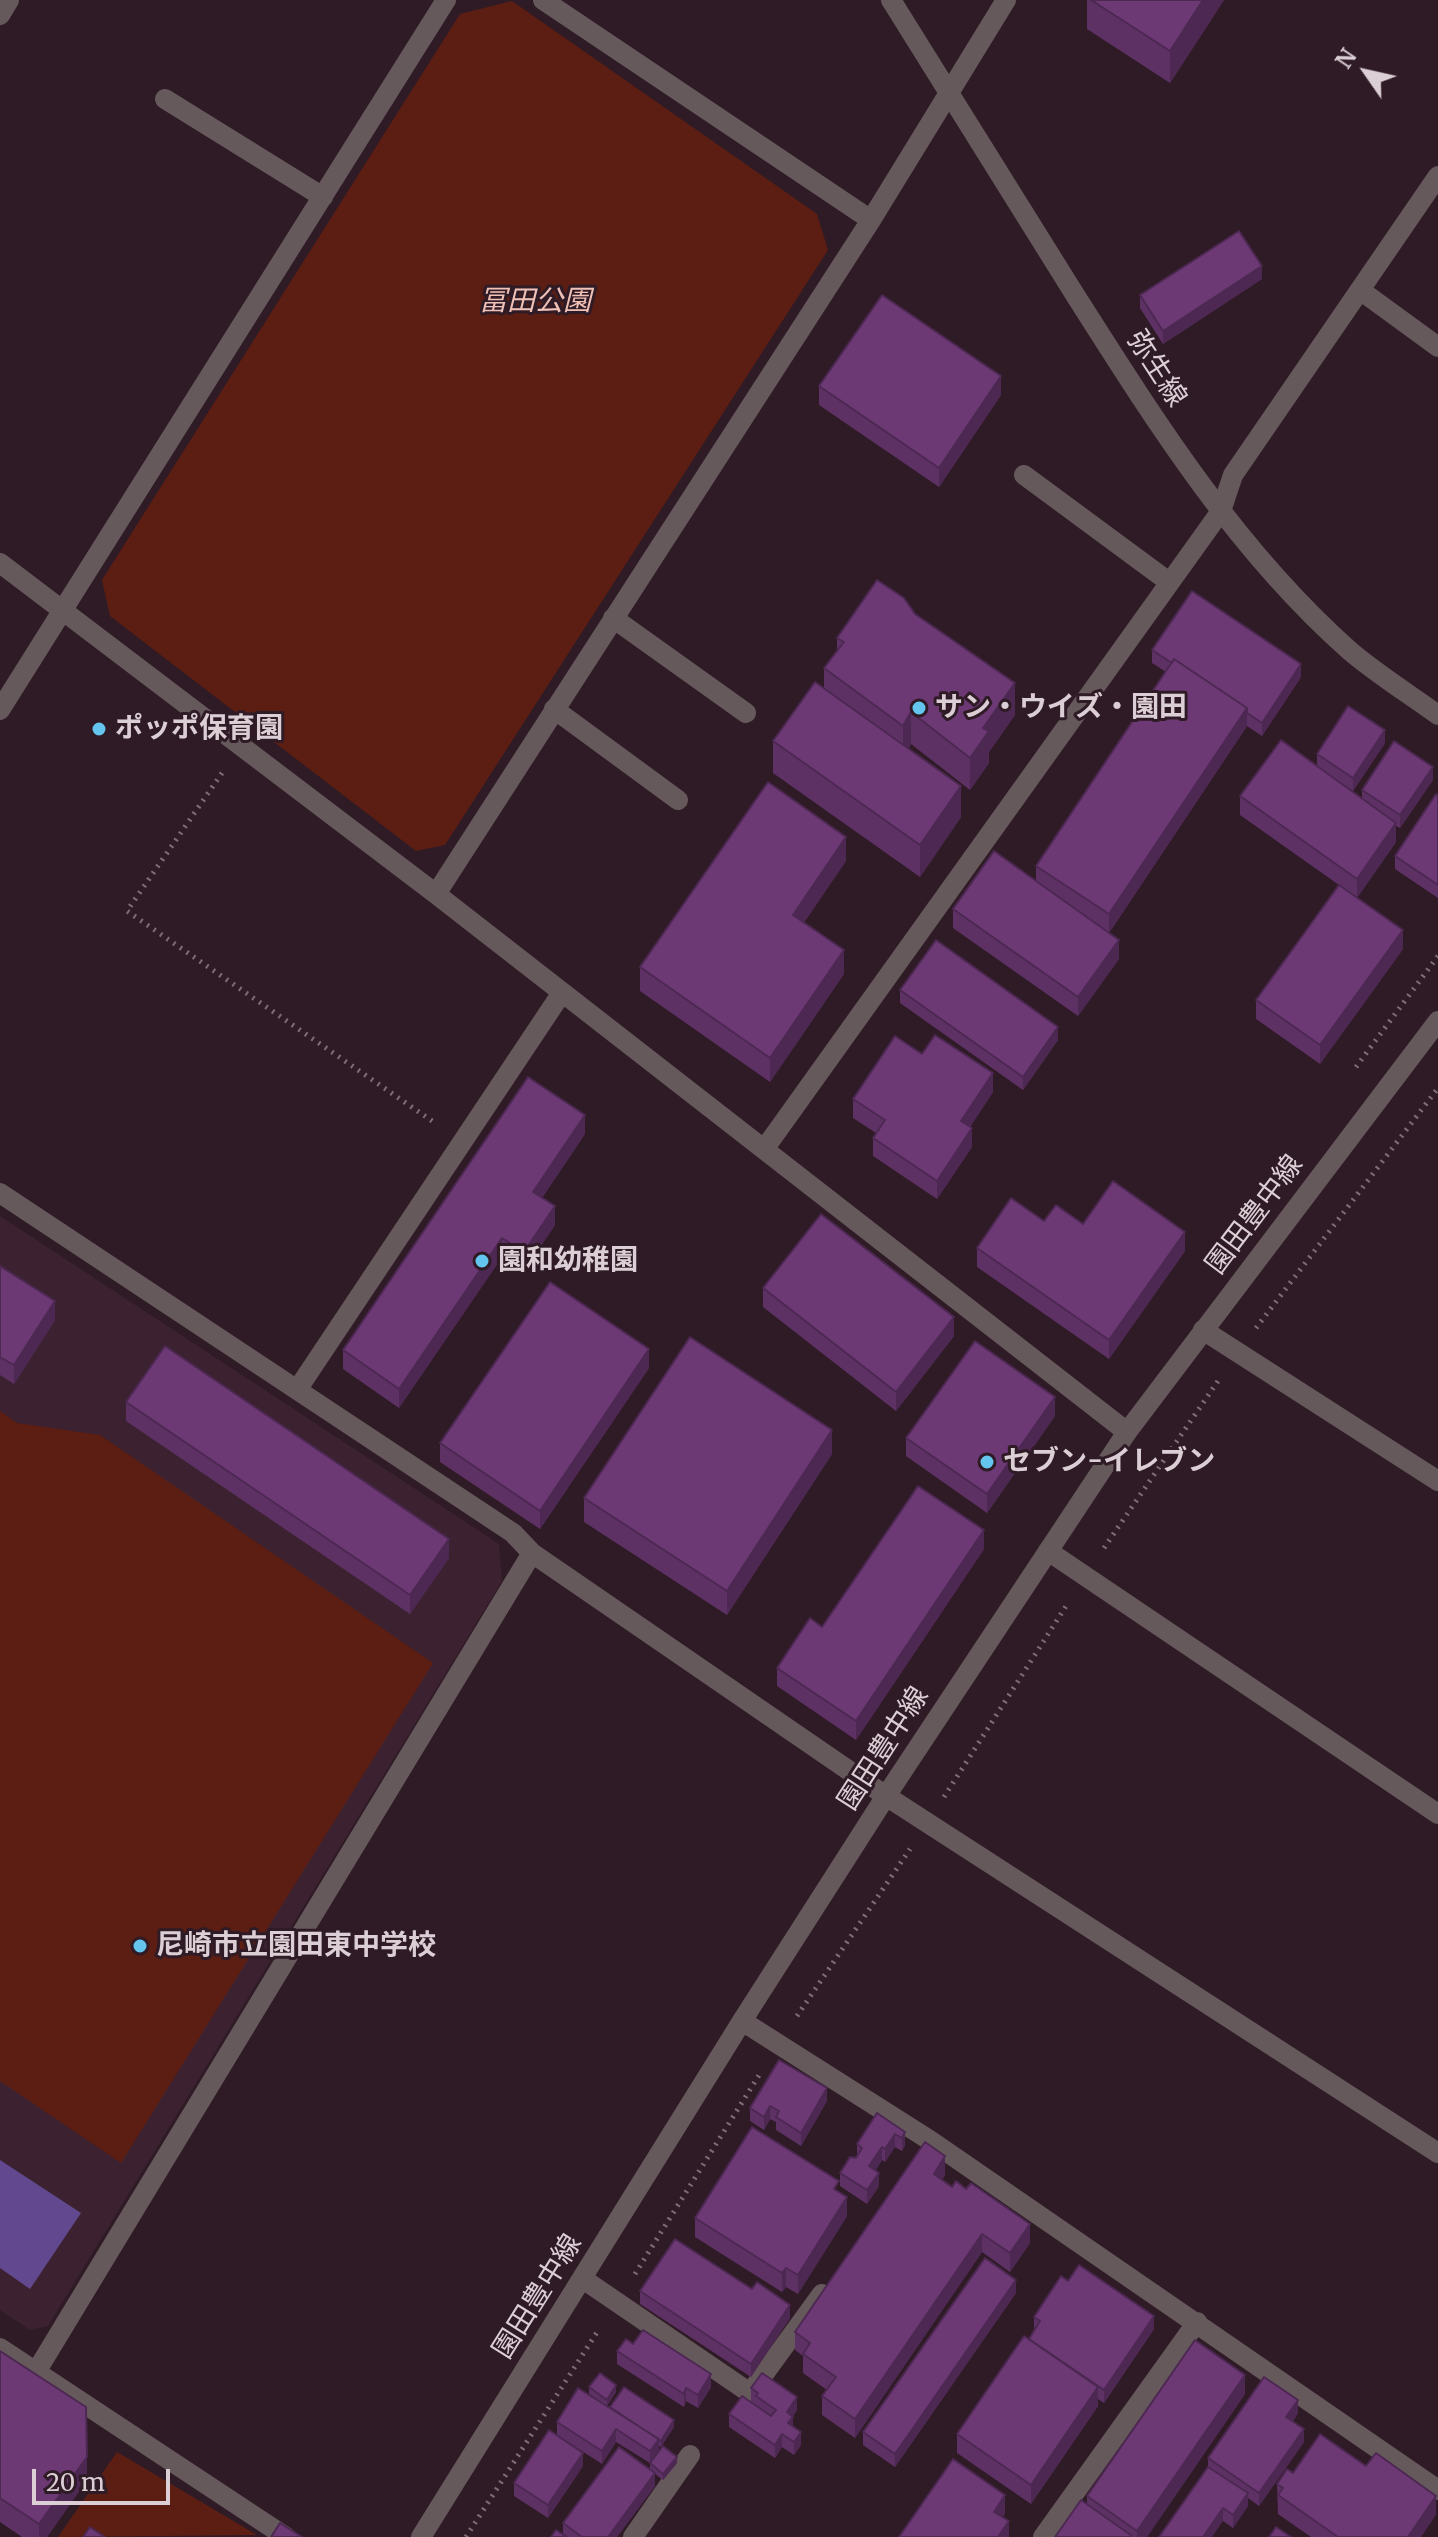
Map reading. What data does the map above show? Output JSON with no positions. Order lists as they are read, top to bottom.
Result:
{
  "streets": {
    "street": ["弥生線", "園田豊中線"]
  },
  "parks": ["冨田公園"],
  "places": [
    "サン・ウイズ・園田",
    "ポッポ保育園",
    "園和幼稚園",
    "セブン-イレブン",
    "尼崎市立園田東中学校"
  ],
  "scale_bar": "20 m",
  "north": "top left"
}
